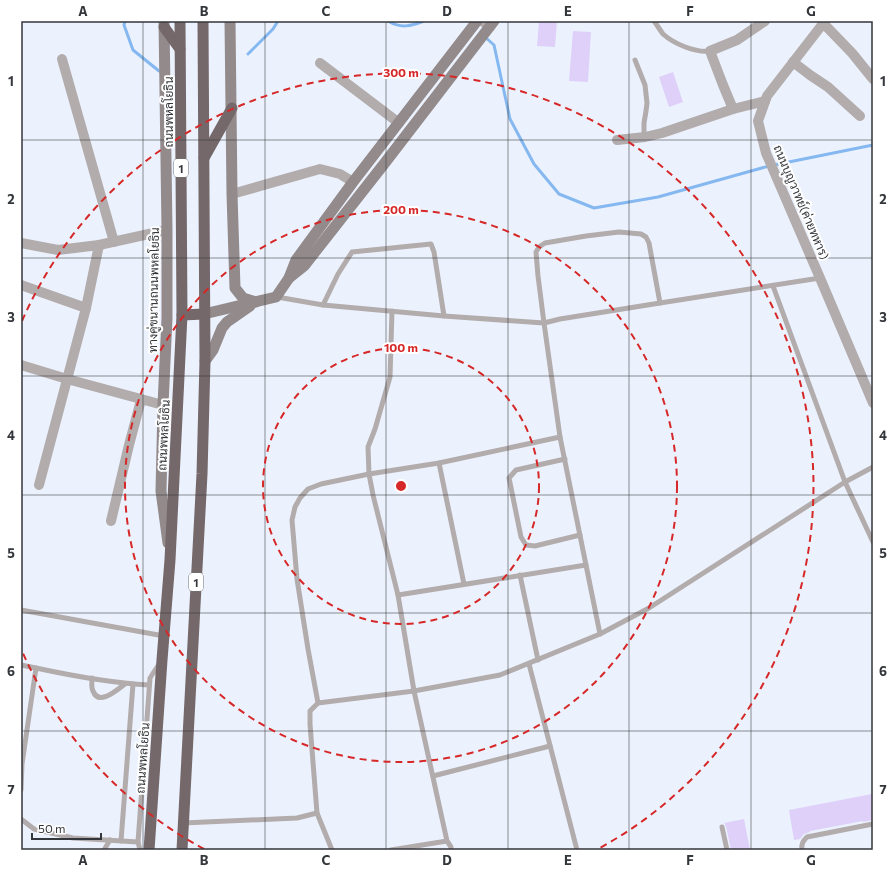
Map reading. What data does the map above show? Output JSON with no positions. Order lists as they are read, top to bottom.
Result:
{
  "streets": {
    "highway": ["ถนนพหลโยธิน", "1"],
    "main road": ["ทางคู่ขนานถนนพหลโยธิน"],
    "street": ["ถนนบุญวาทย์(ค่ายทหาร)"]
  },
  "crossings": [
    ["ถนนพหลโยธิน", "ทางคู่ขนานถนนพหลโยธิน"]
  ],
  "scale_bar": "50 m",
  "grid": {
    "columns": [
      "A",
      "B",
      "C",
      "D",
      "E",
      "F",
      "G"
    ],
    "rows": [
      "1",
      "2",
      "3",
      "4",
      "5",
      "6",
      "7"
    ]
  },
  "rings": ["300 m", "200 m", "100 m"]
}
